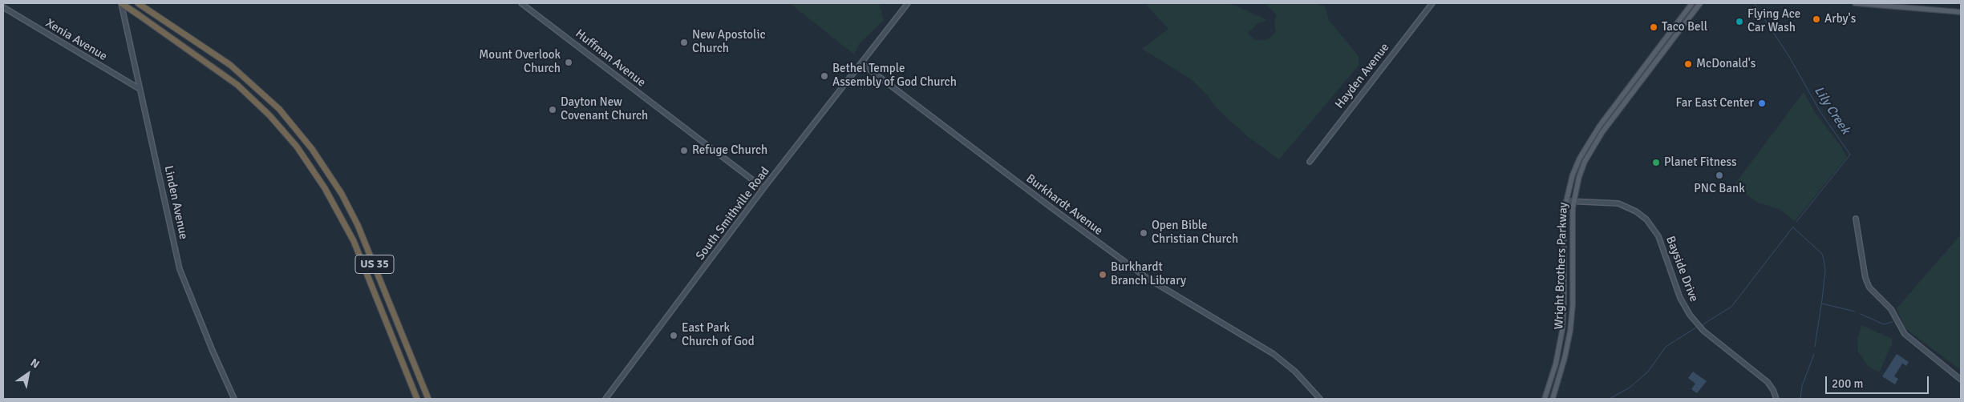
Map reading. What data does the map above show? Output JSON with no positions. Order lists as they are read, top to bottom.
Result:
{
  "streets": {
    "highway": ["US 35"],
    "main road": ["Wright Brothers Parkway"],
    "street": [
      "Xenia Avenue",
      "Huffman Avenue",
      "Hayden Avenue",
      "Linden Avenue",
      "Burkhardt Avenue",
      "South Smithville Road",
      "Bayside Drive"
    ]
  },
  "crossings": [
    ["Xenia Avenue", "Linden Avenue"],
    ["Huffman Avenue", "South Smithville Road"],
    ["Linden Avenue", "US 35"],
    ["Burkhardt Avenue", "South Smithville Road"],
    ["Wright Brothers Parkway", "Bayside Drive"]
  ],
  "water": ["Lily Creek"],
  "places": [
    "Arby's",
    "Flying Ace Car Wash",
    "Taco Bell",
    "New Apostolic Church",
    "Mount Overlook Church",
    "McDonald's",
    "Bethel Temple Assembly of God Church",
    "Far East Center",
    "Dayton New Covenant Church",
    "Refuge Church",
    "Planet Fitness",
    "PNC Bank",
    "Open Bible Christian Church",
    "Burkhardt Branch Library",
    "East Park Church of God"
  ],
  "scale_bar": "200 m",
  "north": "top right"
}
